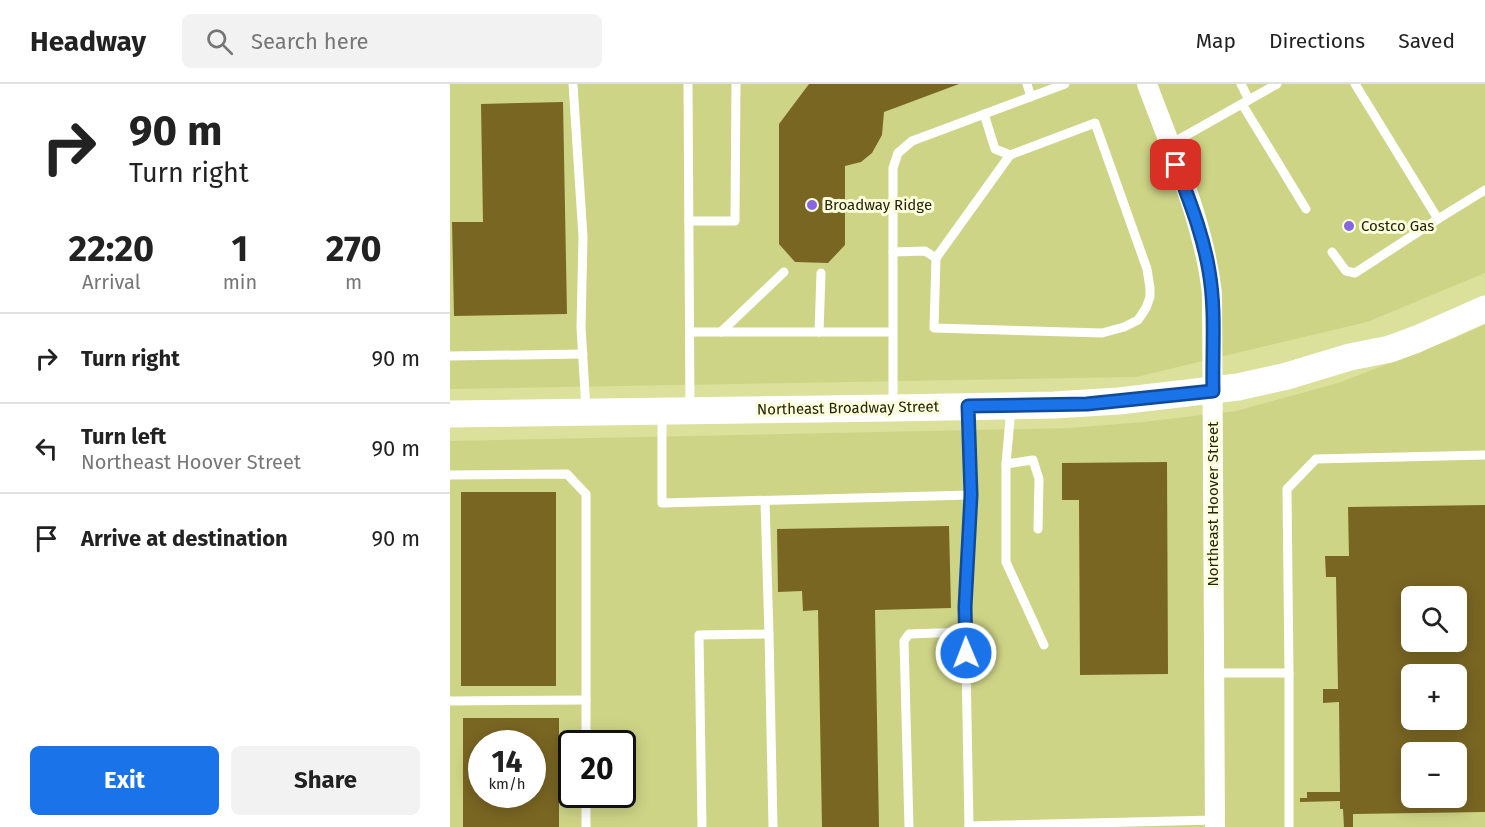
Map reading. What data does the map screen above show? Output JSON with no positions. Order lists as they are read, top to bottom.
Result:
{
  "streets": {
    "main road": ["Northeast Broadway Street"],
    "street": ["Northeast Hoover Street"]
  },
  "crossings": [
    ["Northeast Broadway Street", "Northeast Hoover Street"]
  ],
  "places": ["Broadway Ridge", "Costco Gas"],
  "page": {
    "header": "Headway",
    "search": "Search here",
    "nav": ["Map", "Directions", "Saved"],
    "turn": ["90 m", "Turn right"],
    "eta": [
      "22:20",
      "Arrival",
      "1",
      "min",
      "270",
      "m"
    ],
    "list": [
      {
        "name": "Turn right",
        "value": "90 m"
      },
      {
        "name": "Turn left",
        "note": "Northeast Hoover Street",
        "value": "90 m"
      },
      {
        "name": "Arrive at destination",
        "value": "90 m"
      }
    ],
    "map_buttons": ["+", "−"],
    "speed": "14 km/h",
    "limit": "20",
    "buttons": ["Exit", "Share"]
  }
}
